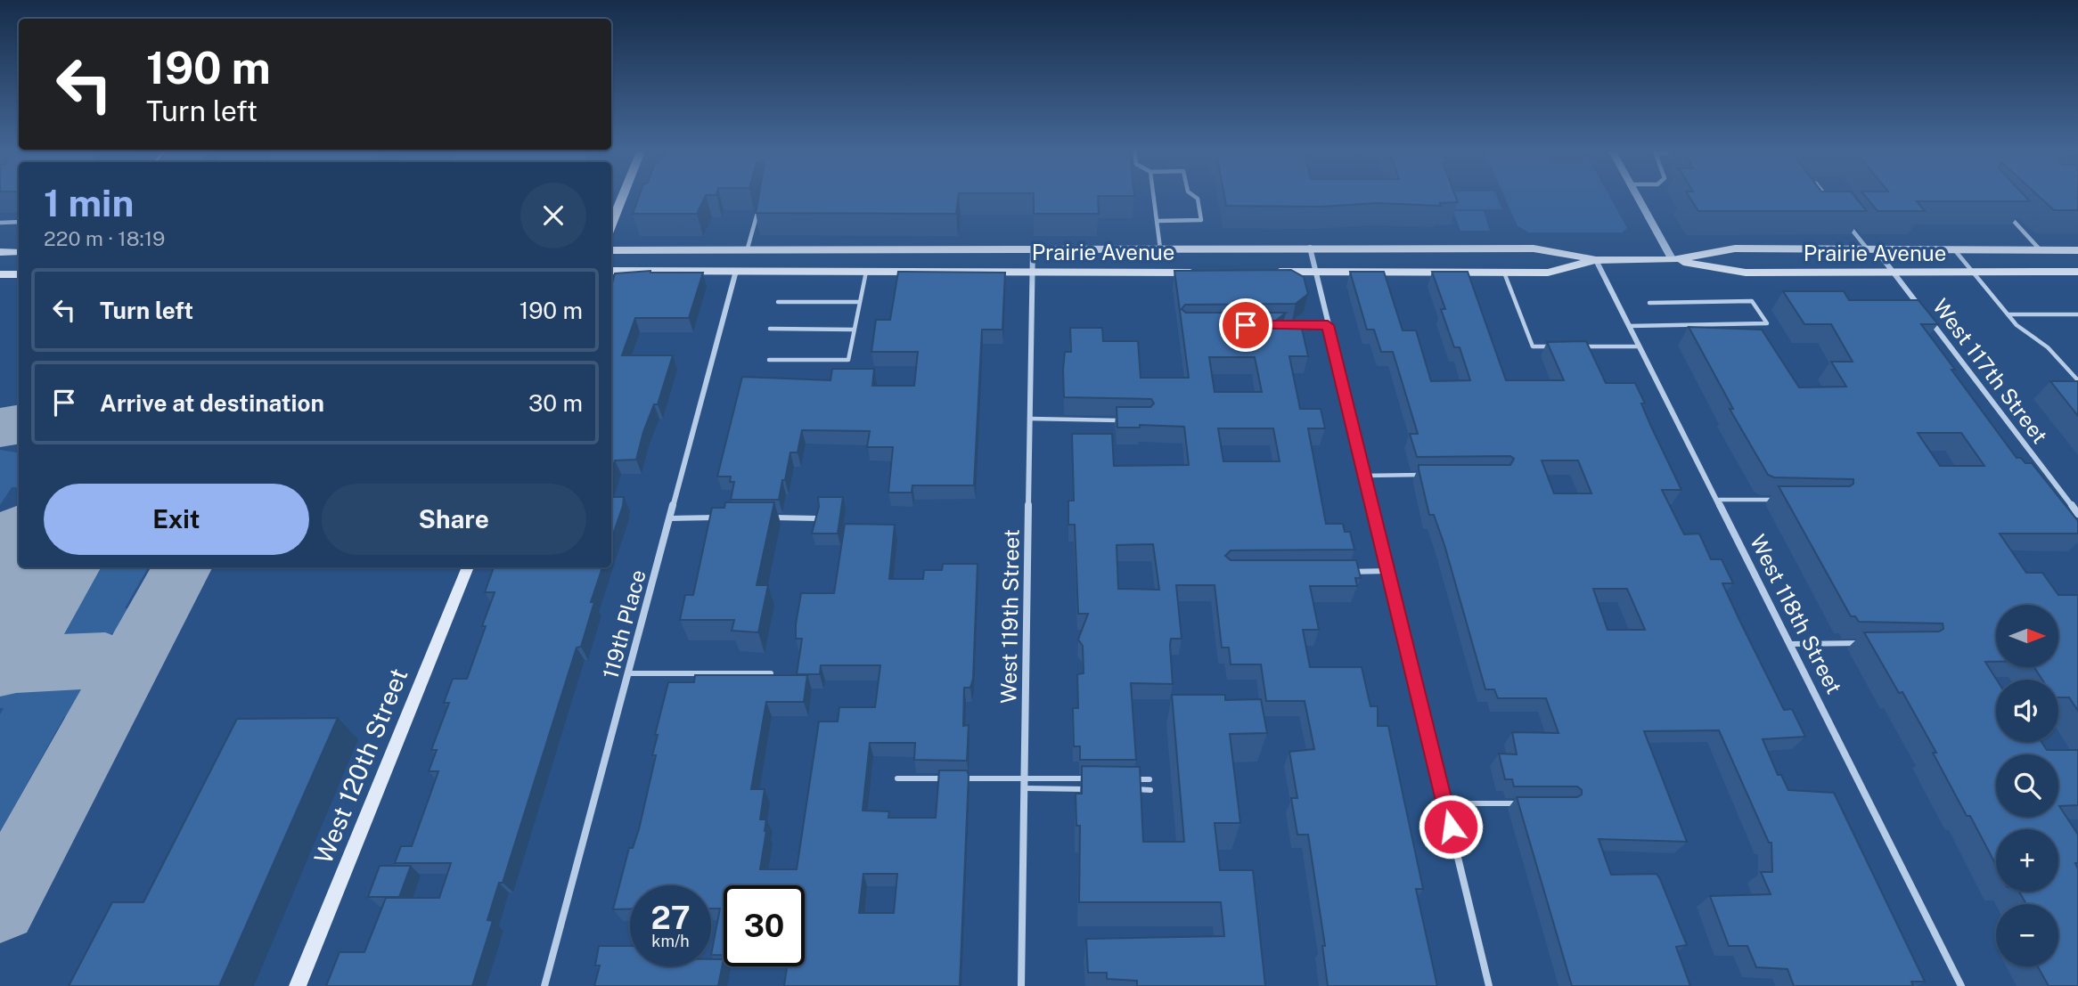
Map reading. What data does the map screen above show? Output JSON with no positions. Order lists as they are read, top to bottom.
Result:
{
  "streets": {
    "main road": ["Prairie Avenue", "West 120th Street"],
    "street": [
      "West 117th Street",
      "West 118th Street",
      "West 119th Street",
      "119th Place"
    ]
  },
  "crossings": [
    ["Prairie Avenue", "West 117th Street"],
    ["Prairie Avenue", "West 118th Street"],
    ["Prairie Avenue", "West 119th Street"],
    ["Prairie Avenue", "119th Place"]
  ],
  "north": "right",
  "page": {
    "turn": ["190 m", "Turn left"],
    "heading": ["1 min", "220 m · 18:19"],
    "list": [
      {
        "name": "Turn left",
        "value": "190 m"
      },
      {
        "name": "Arrive at destination",
        "value": "30 m"
      }
    ],
    "buttons": ["Exit", "Share"],
    "map_buttons": ["+", "−"],
    "speed": "27 km/h",
    "limit": "30"
  }
}
